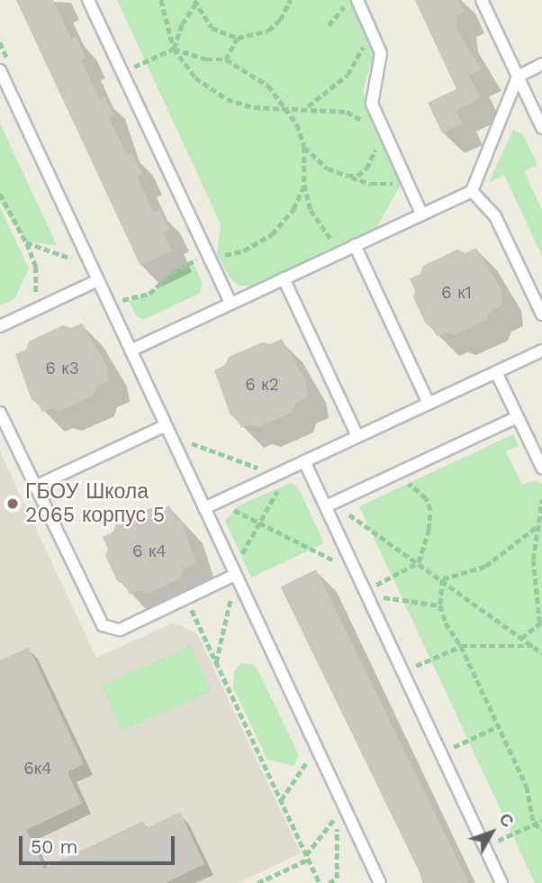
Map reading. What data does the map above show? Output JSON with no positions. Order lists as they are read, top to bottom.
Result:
{
  "places": ["ГБОУ Школа 2065 корпус 5"],
  "house_numbers": [
    "6 к1",
    "6 к3",
    "6 к2",
    "6 к4",
    "6к4"
  ],
  "scale_bar": "50 m",
  "north": "top right"
}
